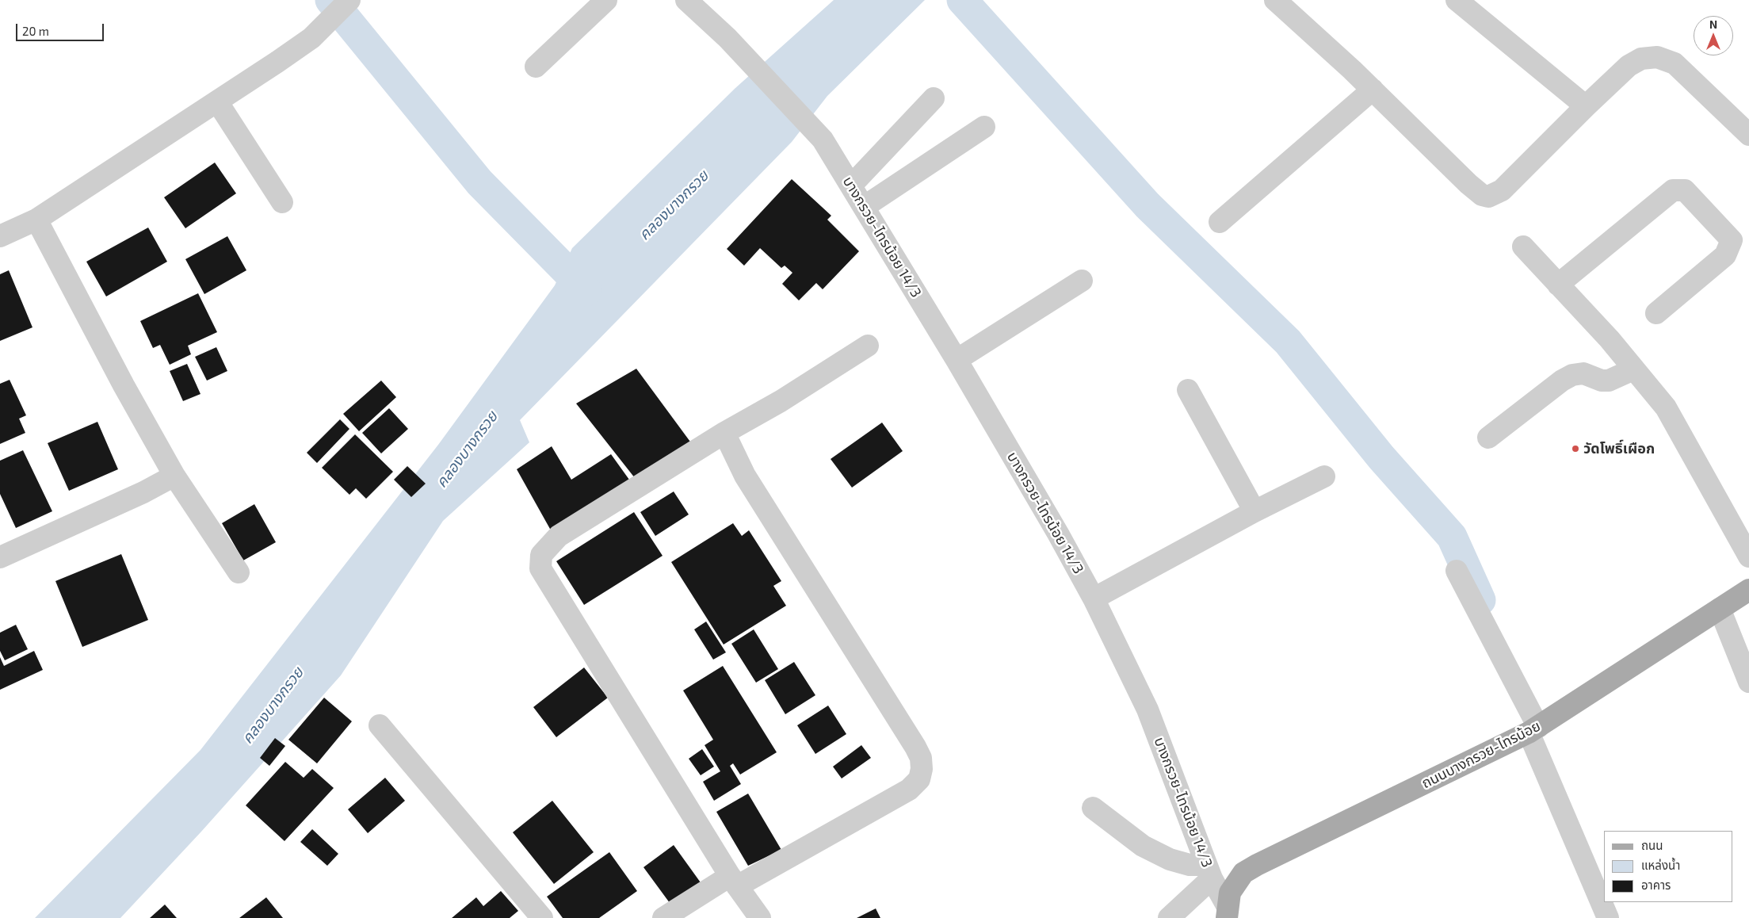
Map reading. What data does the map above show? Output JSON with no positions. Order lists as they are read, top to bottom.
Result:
{
  "streets": {
    "main road": ["ถนนบางกรวย-ไทรน้อย"],
    "street": ["บางกรวย-ไทรน้อย 14/3"]
  },
  "crossings": [
    ["บางกรวย-ไทรน้อย 14/3", "ถนนบางกรวย-ไทรน้อย"]
  ],
  "water": ["คลองบางกรวย"],
  "places": ["วัดโพธิ์เผือก"],
  "legend": ["ถนน", "แหล่งน้ำ", "อาคาร"],
  "scale_bar": "20 m",
  "north": "top"
}
